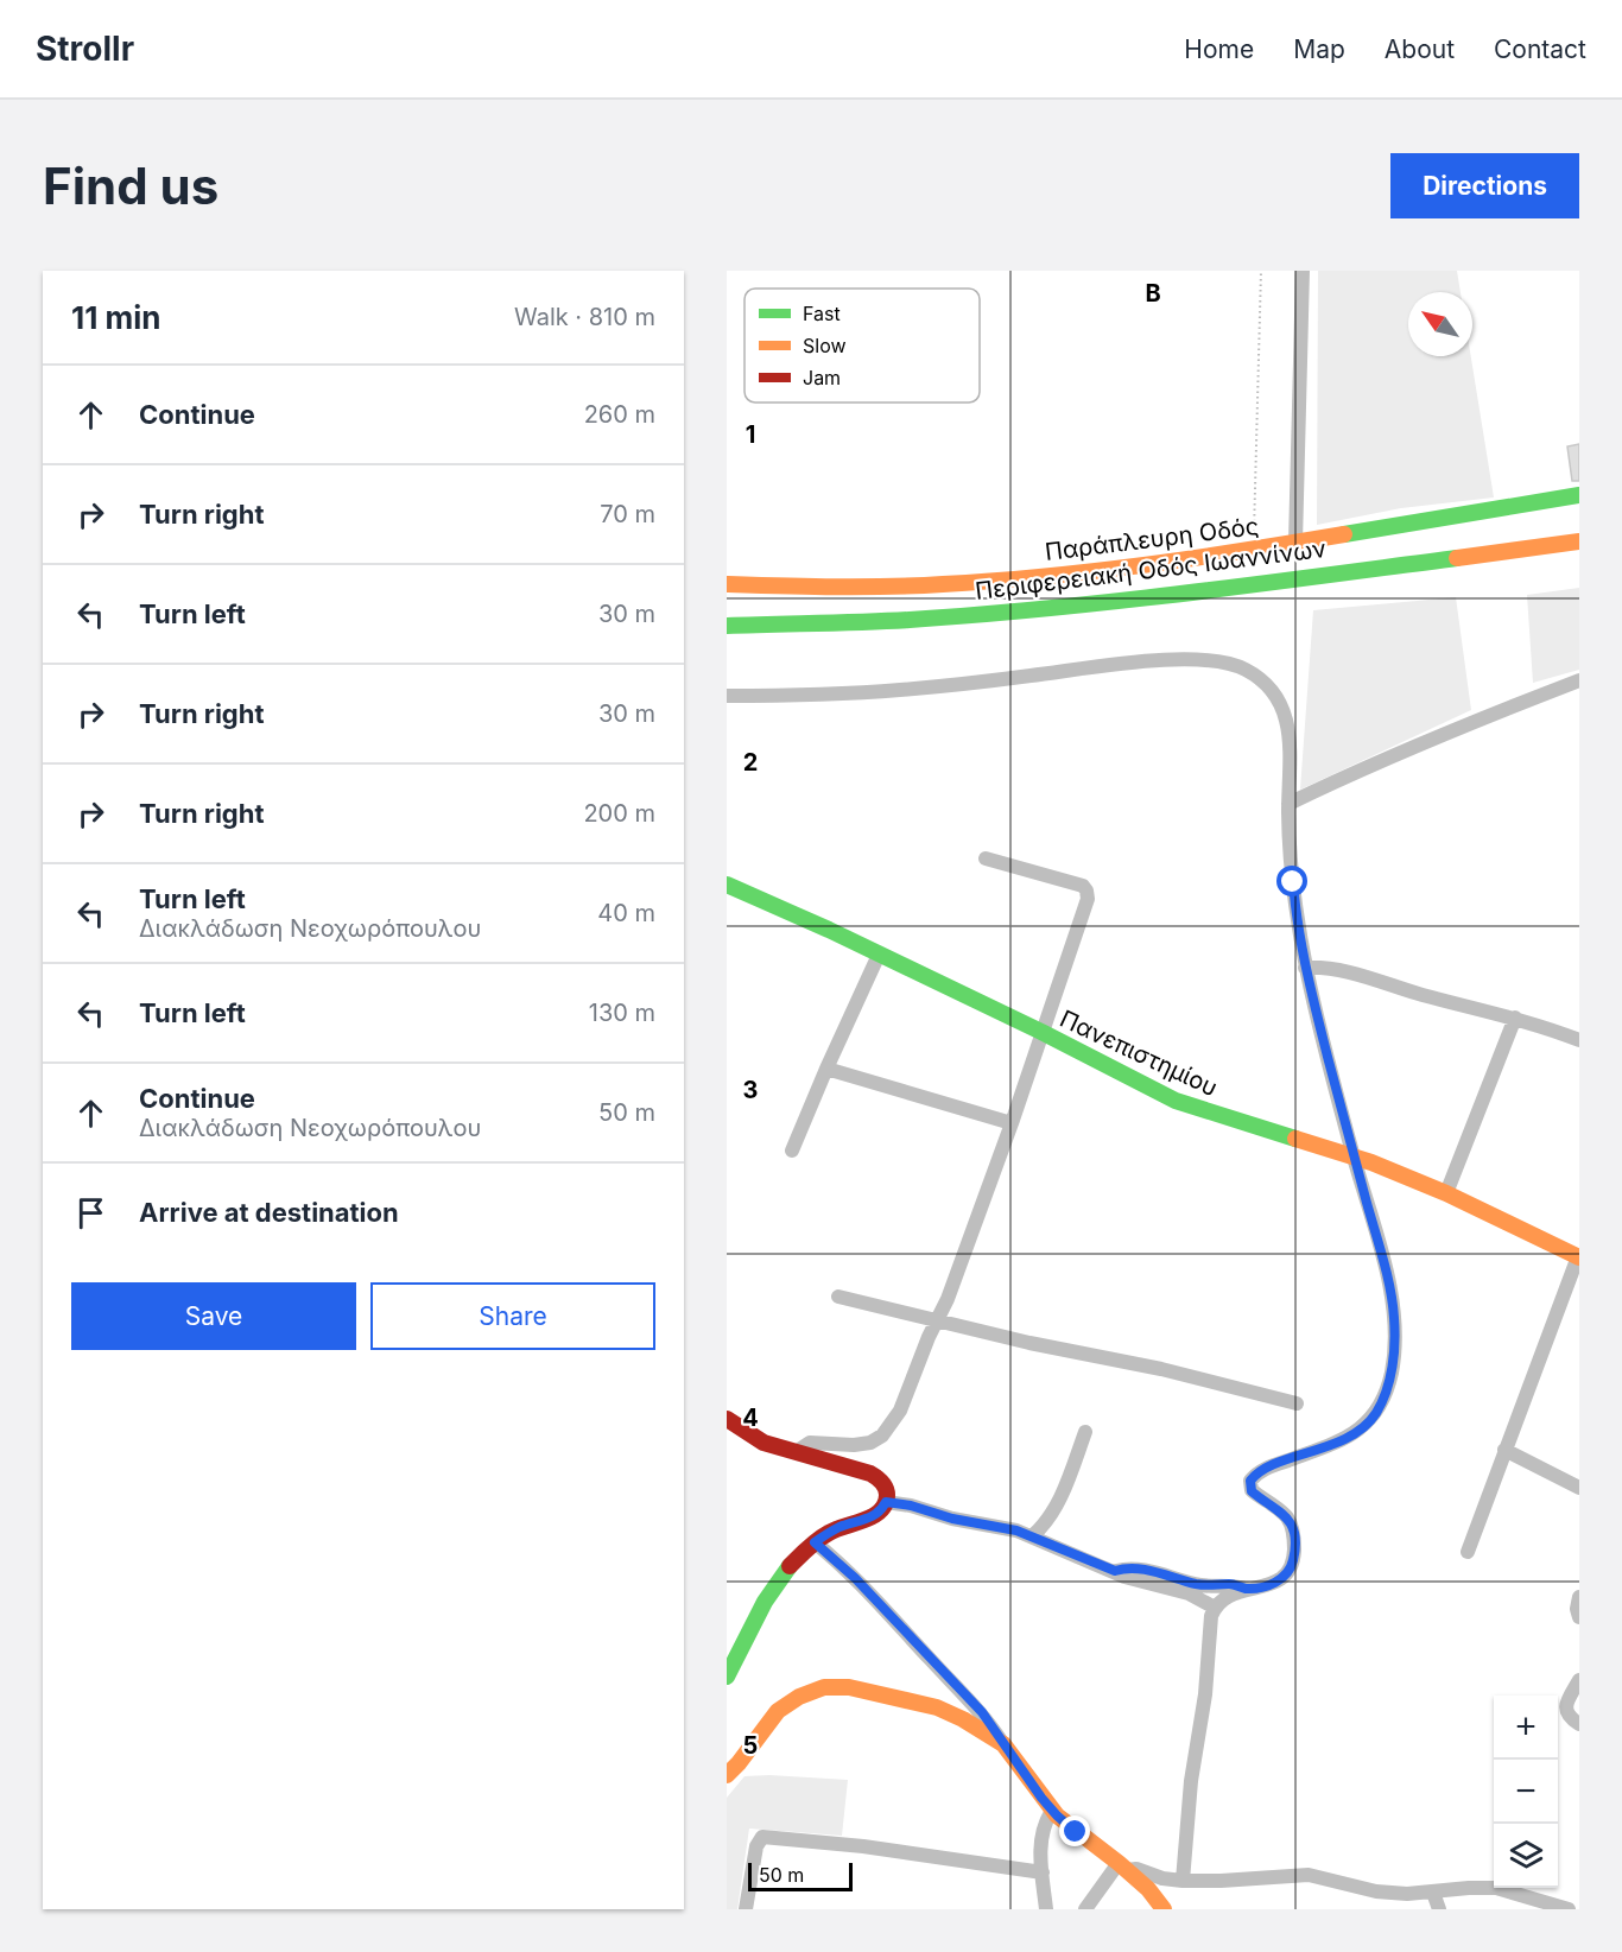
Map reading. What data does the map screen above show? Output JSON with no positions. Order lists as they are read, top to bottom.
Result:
{
  "streets": {
    "main road": ["Παράπλευρη Οδός", "Περιφερειακή Οδός Ιωαννίνων", "Πανεπιστημίου"]
  },
  "legend": ["Fast", "Slow", "Jam"],
  "scale_bar": "50 m",
  "north": "top left",
  "page": {
    "header": "Strollr",
    "nav": [
      "Home",
      "Map",
      "About",
      "Contact"
    ],
    "buttons": [
      "Directions",
      ["Save", "Share"]
    ],
    "title": "Find us",
    "heading": ["11 min", "Walk · 810 m"],
    "list": [
      ["Continue", "260 m"],
      ["Turn right", "70 m"],
      ["Turn left", "30 m"],
      ["Turn right", "30 m"],
      ["Turn right", "200 m"],
      ["Turn left", "Διακλάδωση Νεοχωρόπουλου", "40 m"],
      ["Turn left", "130 m"],
      ["Continue", "Διακλάδωση Νεοχωρόπουλου", "50 m"],
      "Arrive at destination"
    ],
    "map_buttons": ["+", "−"],
    "scale": "50 m"
  },
  "grid": {
    "columns": ["B"],
    "rows": [
      "1",
      "2",
      "3",
      "4",
      "5"
    ]
  }
}
